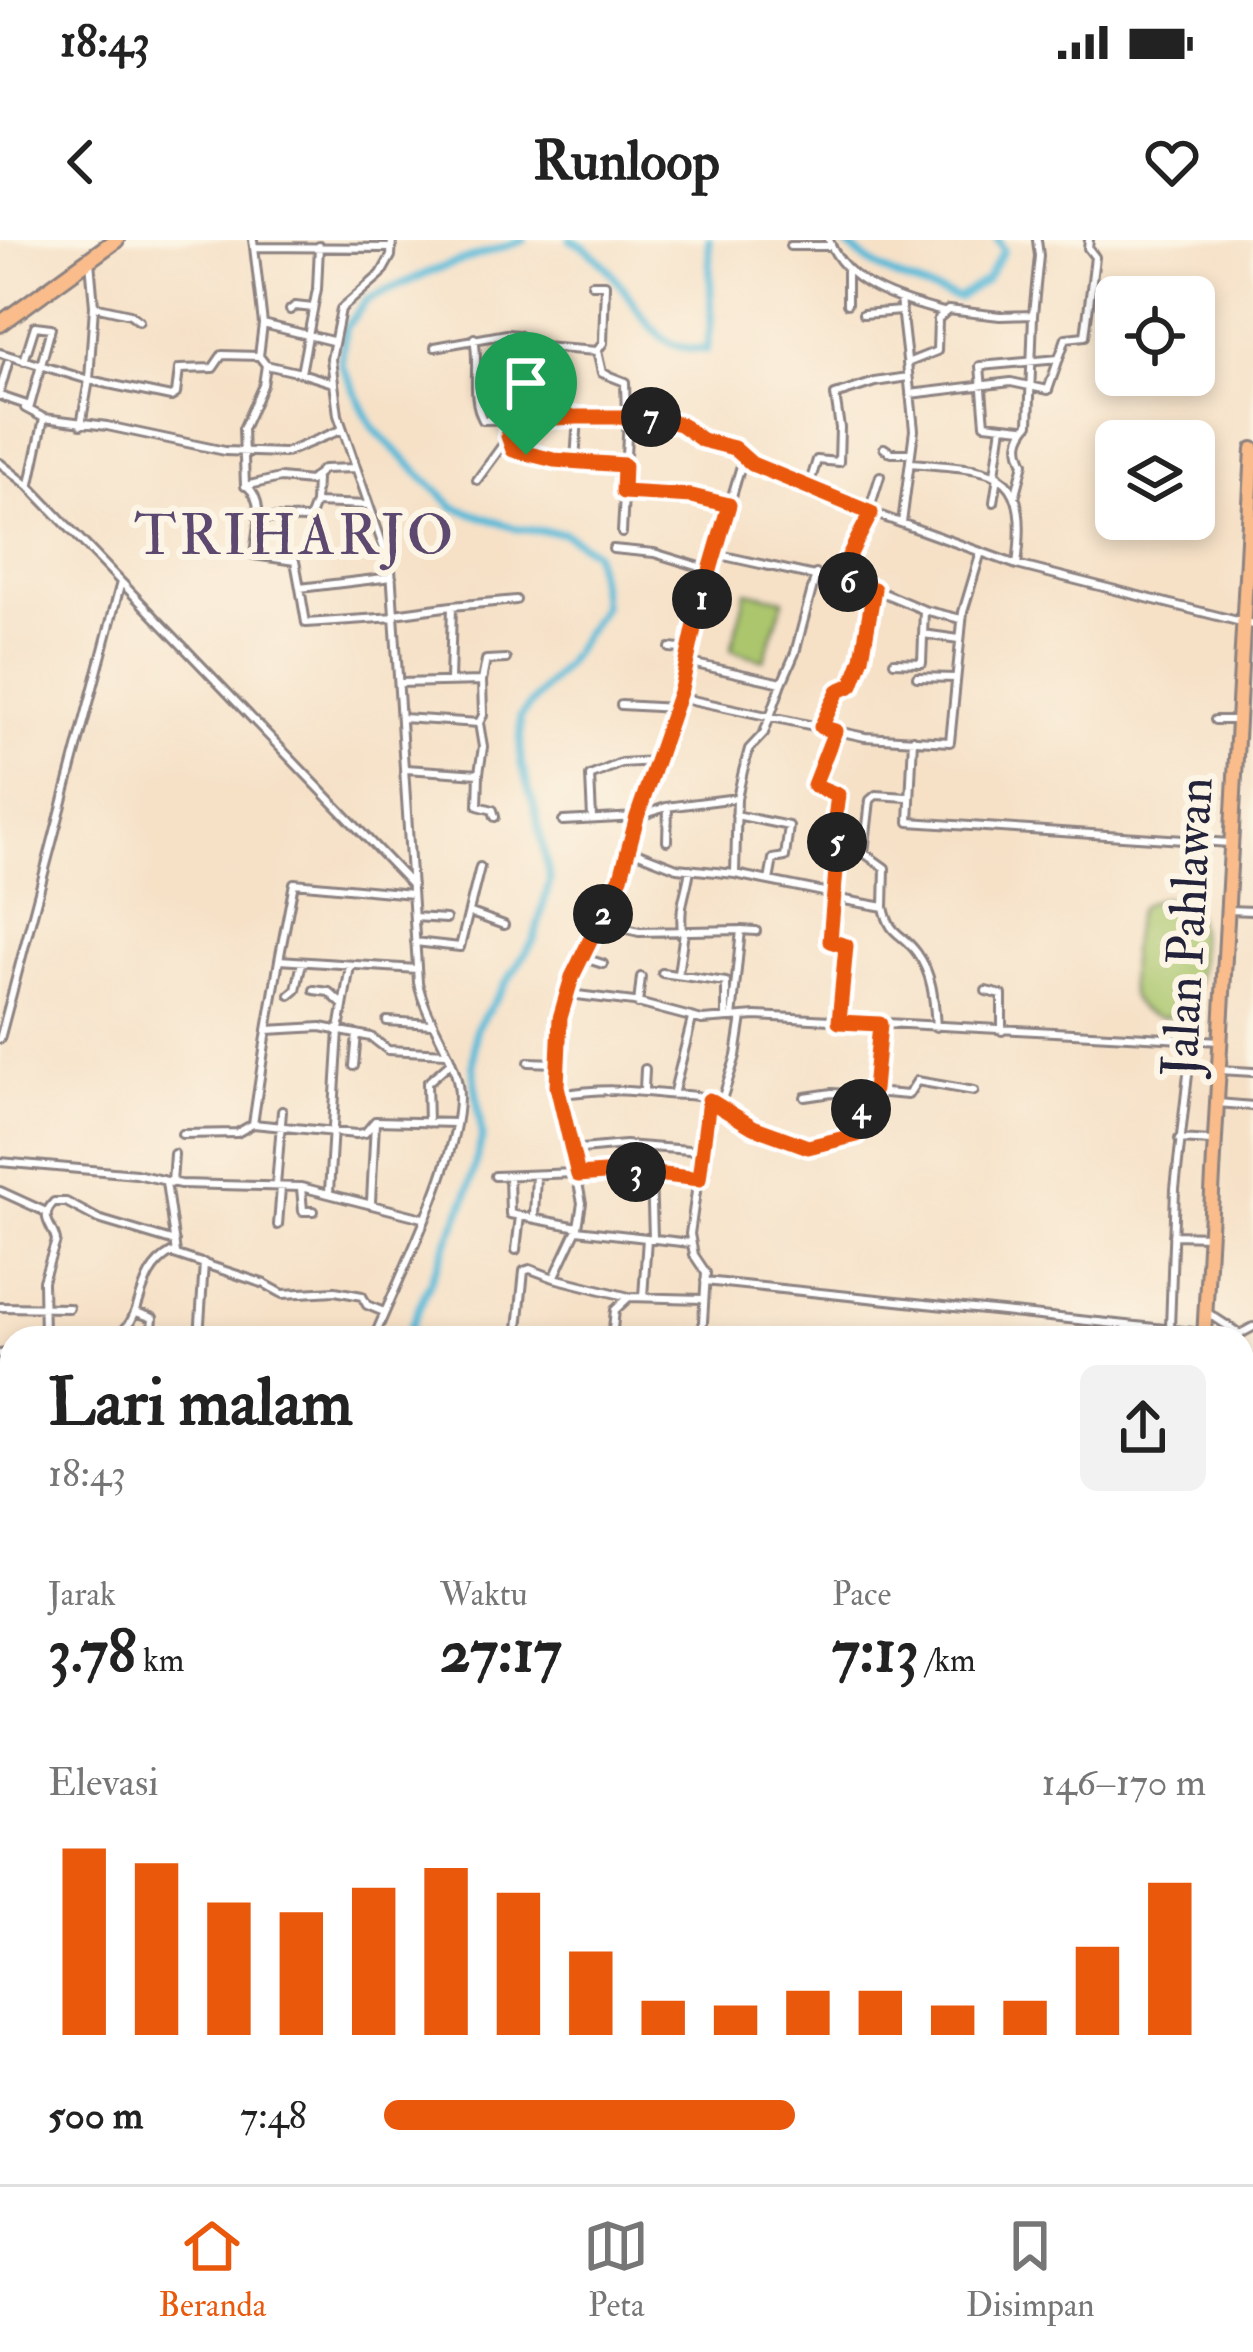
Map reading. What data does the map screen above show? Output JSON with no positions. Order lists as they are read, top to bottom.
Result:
{
  "streets": {
    "main road": ["Jalan Pahlawan"]
  },
  "districts": ["TRIHARJO"],
  "page": {
    "status": "18:43",
    "header": "Runloop",
    "pins": [
      "7",
      "6",
      "1",
      "5",
      "2",
      "4",
      "3"
    ],
    "heading": ["Lari malam", "18:43"],
    "stats": [
      ["Jarak", "3.78 km"],
      ["Waktu", "27:17"],
      ["Pace", "7:13 /km"]
    ],
    "chart": ["Elevasi", "146–170 m"],
    "list": [
      {
        "name": "500 m",
        "note": "7:48"
      }
    ],
    "tabs": ["Beranda", "Peta", "Disimpan"]
  }
}
